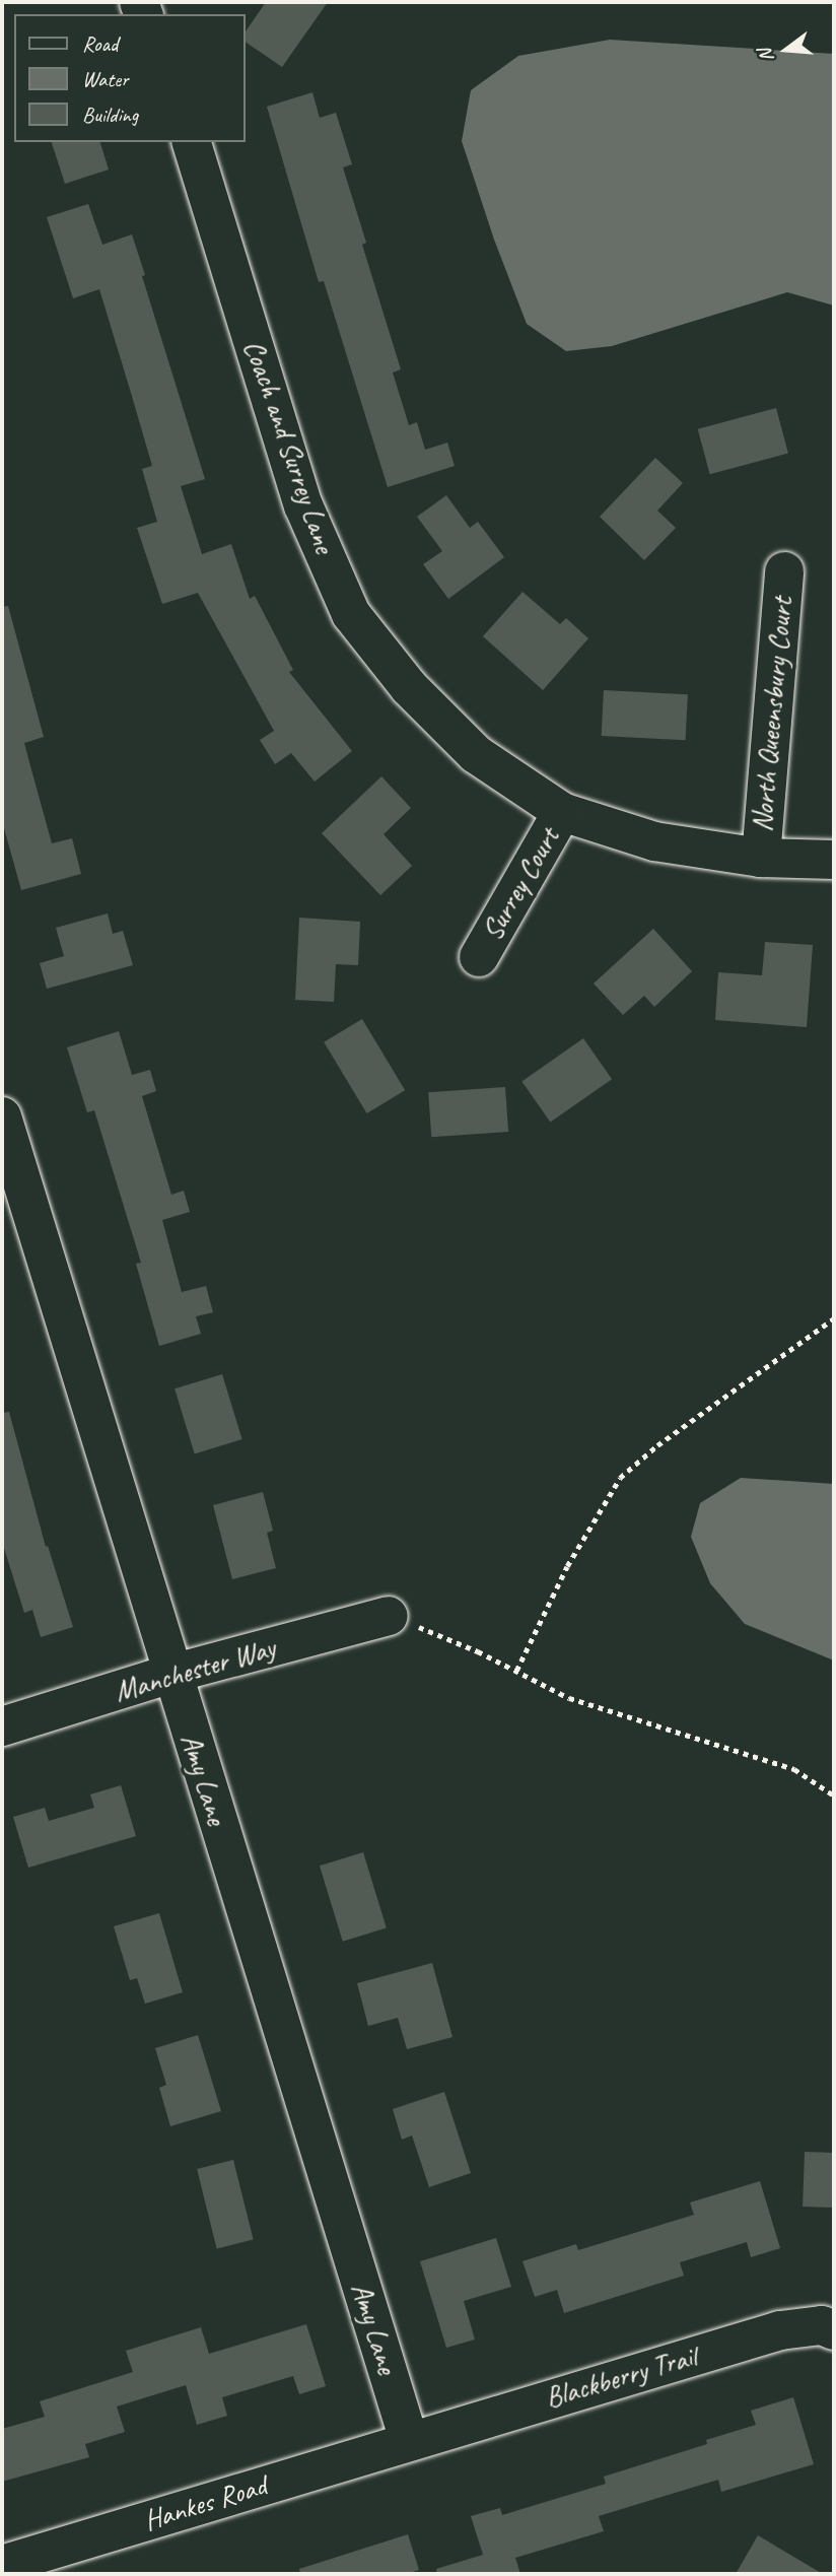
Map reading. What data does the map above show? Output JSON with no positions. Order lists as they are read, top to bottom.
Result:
{
  "streets": {
    "street": [
      "Coach and Surrey Lane",
      "North Queensbury Court",
      "Surrey Court",
      "Manchester Way",
      "Amy Lane",
      "Blackberry Trail",
      "Hankes Road"
    ]
  },
  "crossings": [
    ["Coach and Surrey Lane", "North Queensbury Court"],
    ["Coach and Surrey Lane", "Surrey Court"],
    ["Manchester Way", "Amy Lane"],
    ["Amy Lane", "Blackberry Trail"],
    ["Amy Lane", "Hankes Road"],
    ["Blackberry Trail", "Hankes Road"]
  ],
  "legend": ["Road", "Water", "Building"],
  "north": "left"
}
